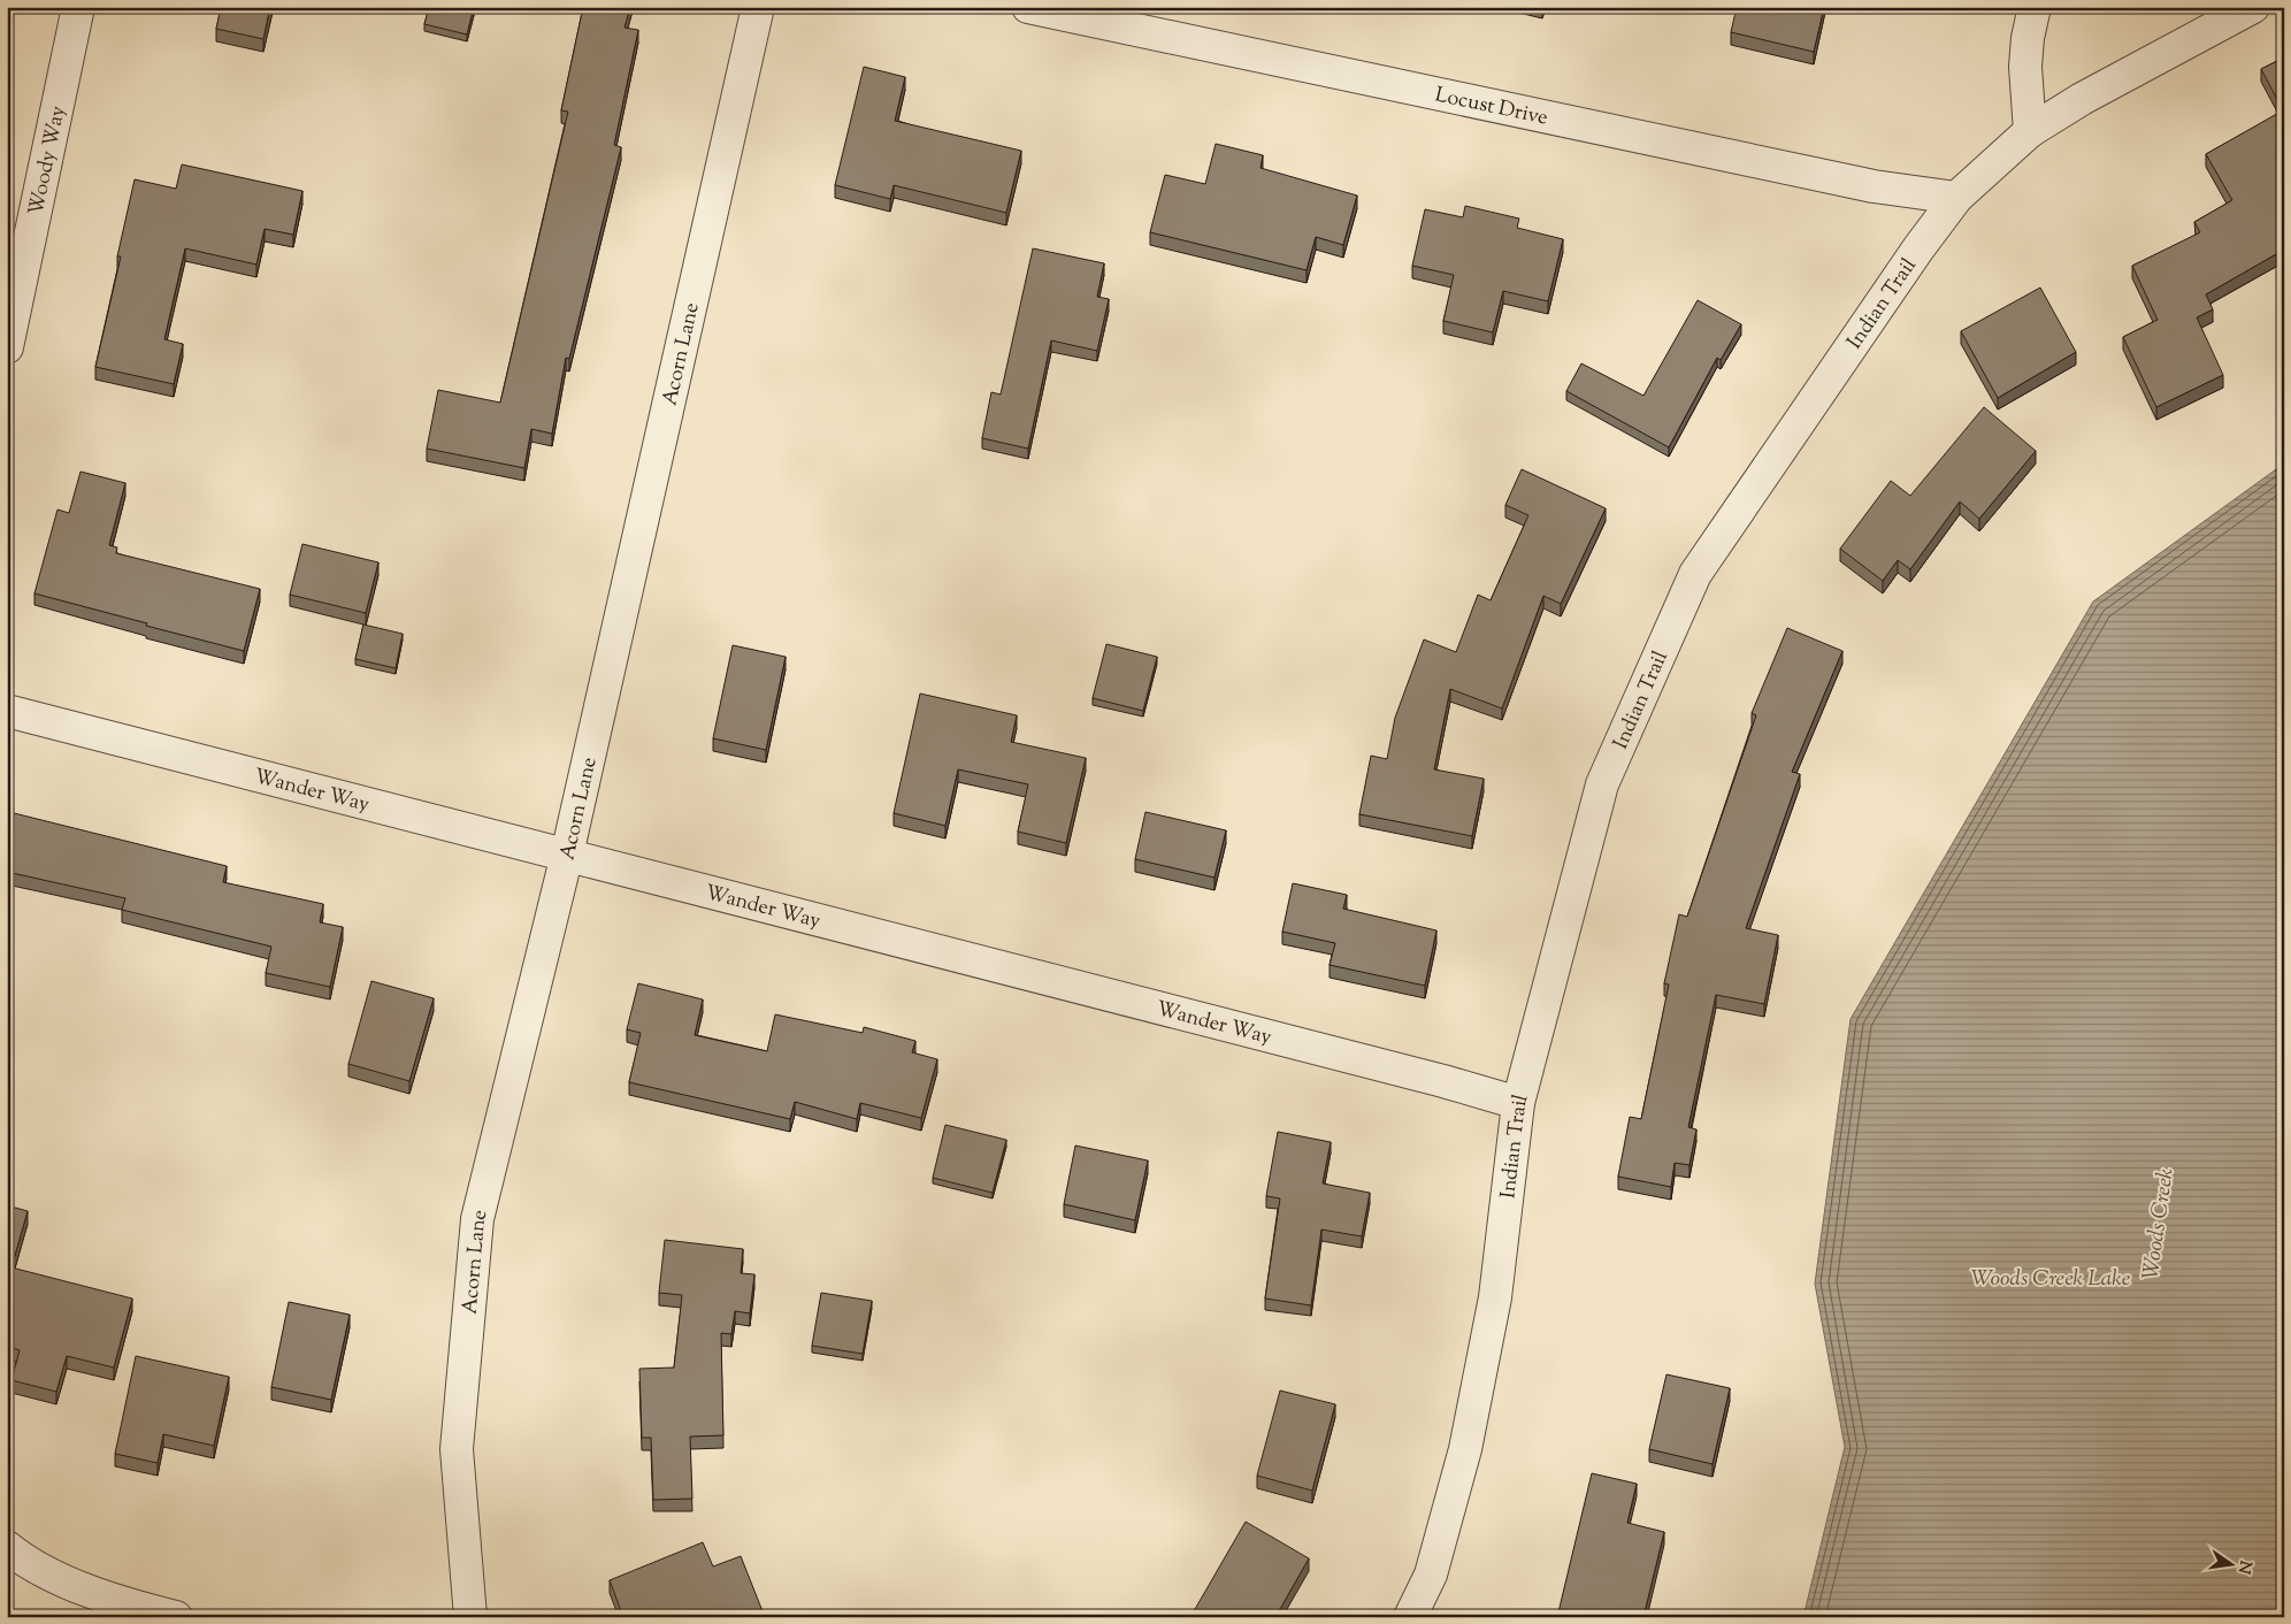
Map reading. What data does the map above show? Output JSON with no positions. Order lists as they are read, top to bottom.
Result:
{
  "streets": {
    "street": [
      "Locust Drive",
      "Woody Way",
      "Indian Trail",
      "Acorn Lane",
      "Wander Way"
    ]
  },
  "crossings": [
    ["Locust Drive", "Indian Trail"],
    ["Indian Trail", "Wander Way"],
    ["Acorn Lane", "Wander Way"]
  ],
  "water": ["Woods Creek", "Woods Creek Lake"],
  "north": "right"
}
